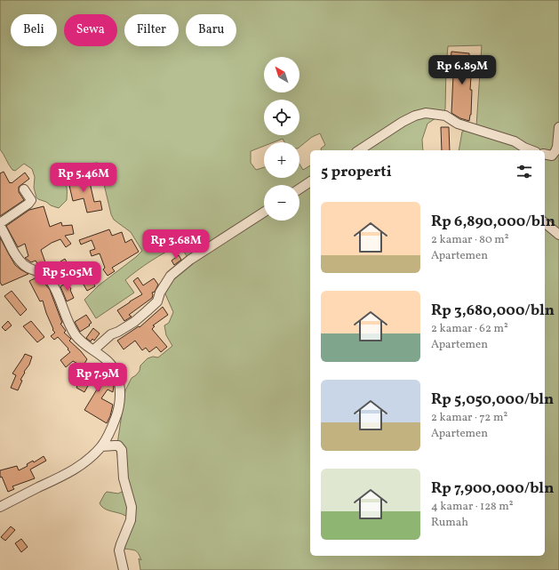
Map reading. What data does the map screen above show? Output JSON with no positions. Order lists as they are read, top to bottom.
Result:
{
  "north": "top left",
  "page": {
    "chip": [
      "Beli",
      "Sewa",
      "Filter",
      "Baru"
    ],
    "price": [
      "Rp 6.89M",
      "Rp 5.46M",
      "Rp 3.68M",
      "Rp 5.05M",
      "Rp 7.9M"
    ],
    "map_buttons": ["+", "−"],
    "heading": "5 properti",
    "list": [
      {
        "name": "Rp 6,890,000/bln",
        "note": "2 kamar · 80 m² · Apartemen"
      },
      {
        "name": "Rp 3,680,000/bln",
        "note": "2 kamar · 62 m² · Apartemen"
      },
      {
        "name": "Rp 5,050,000/bln",
        "note": "2 kamar · 72 m² · Apartemen"
      },
      {
        "name": "Rp 7,900,000/bln",
        "note": "4 kamar · 128 m² · Rumah"
      }
    ]
  }
}
